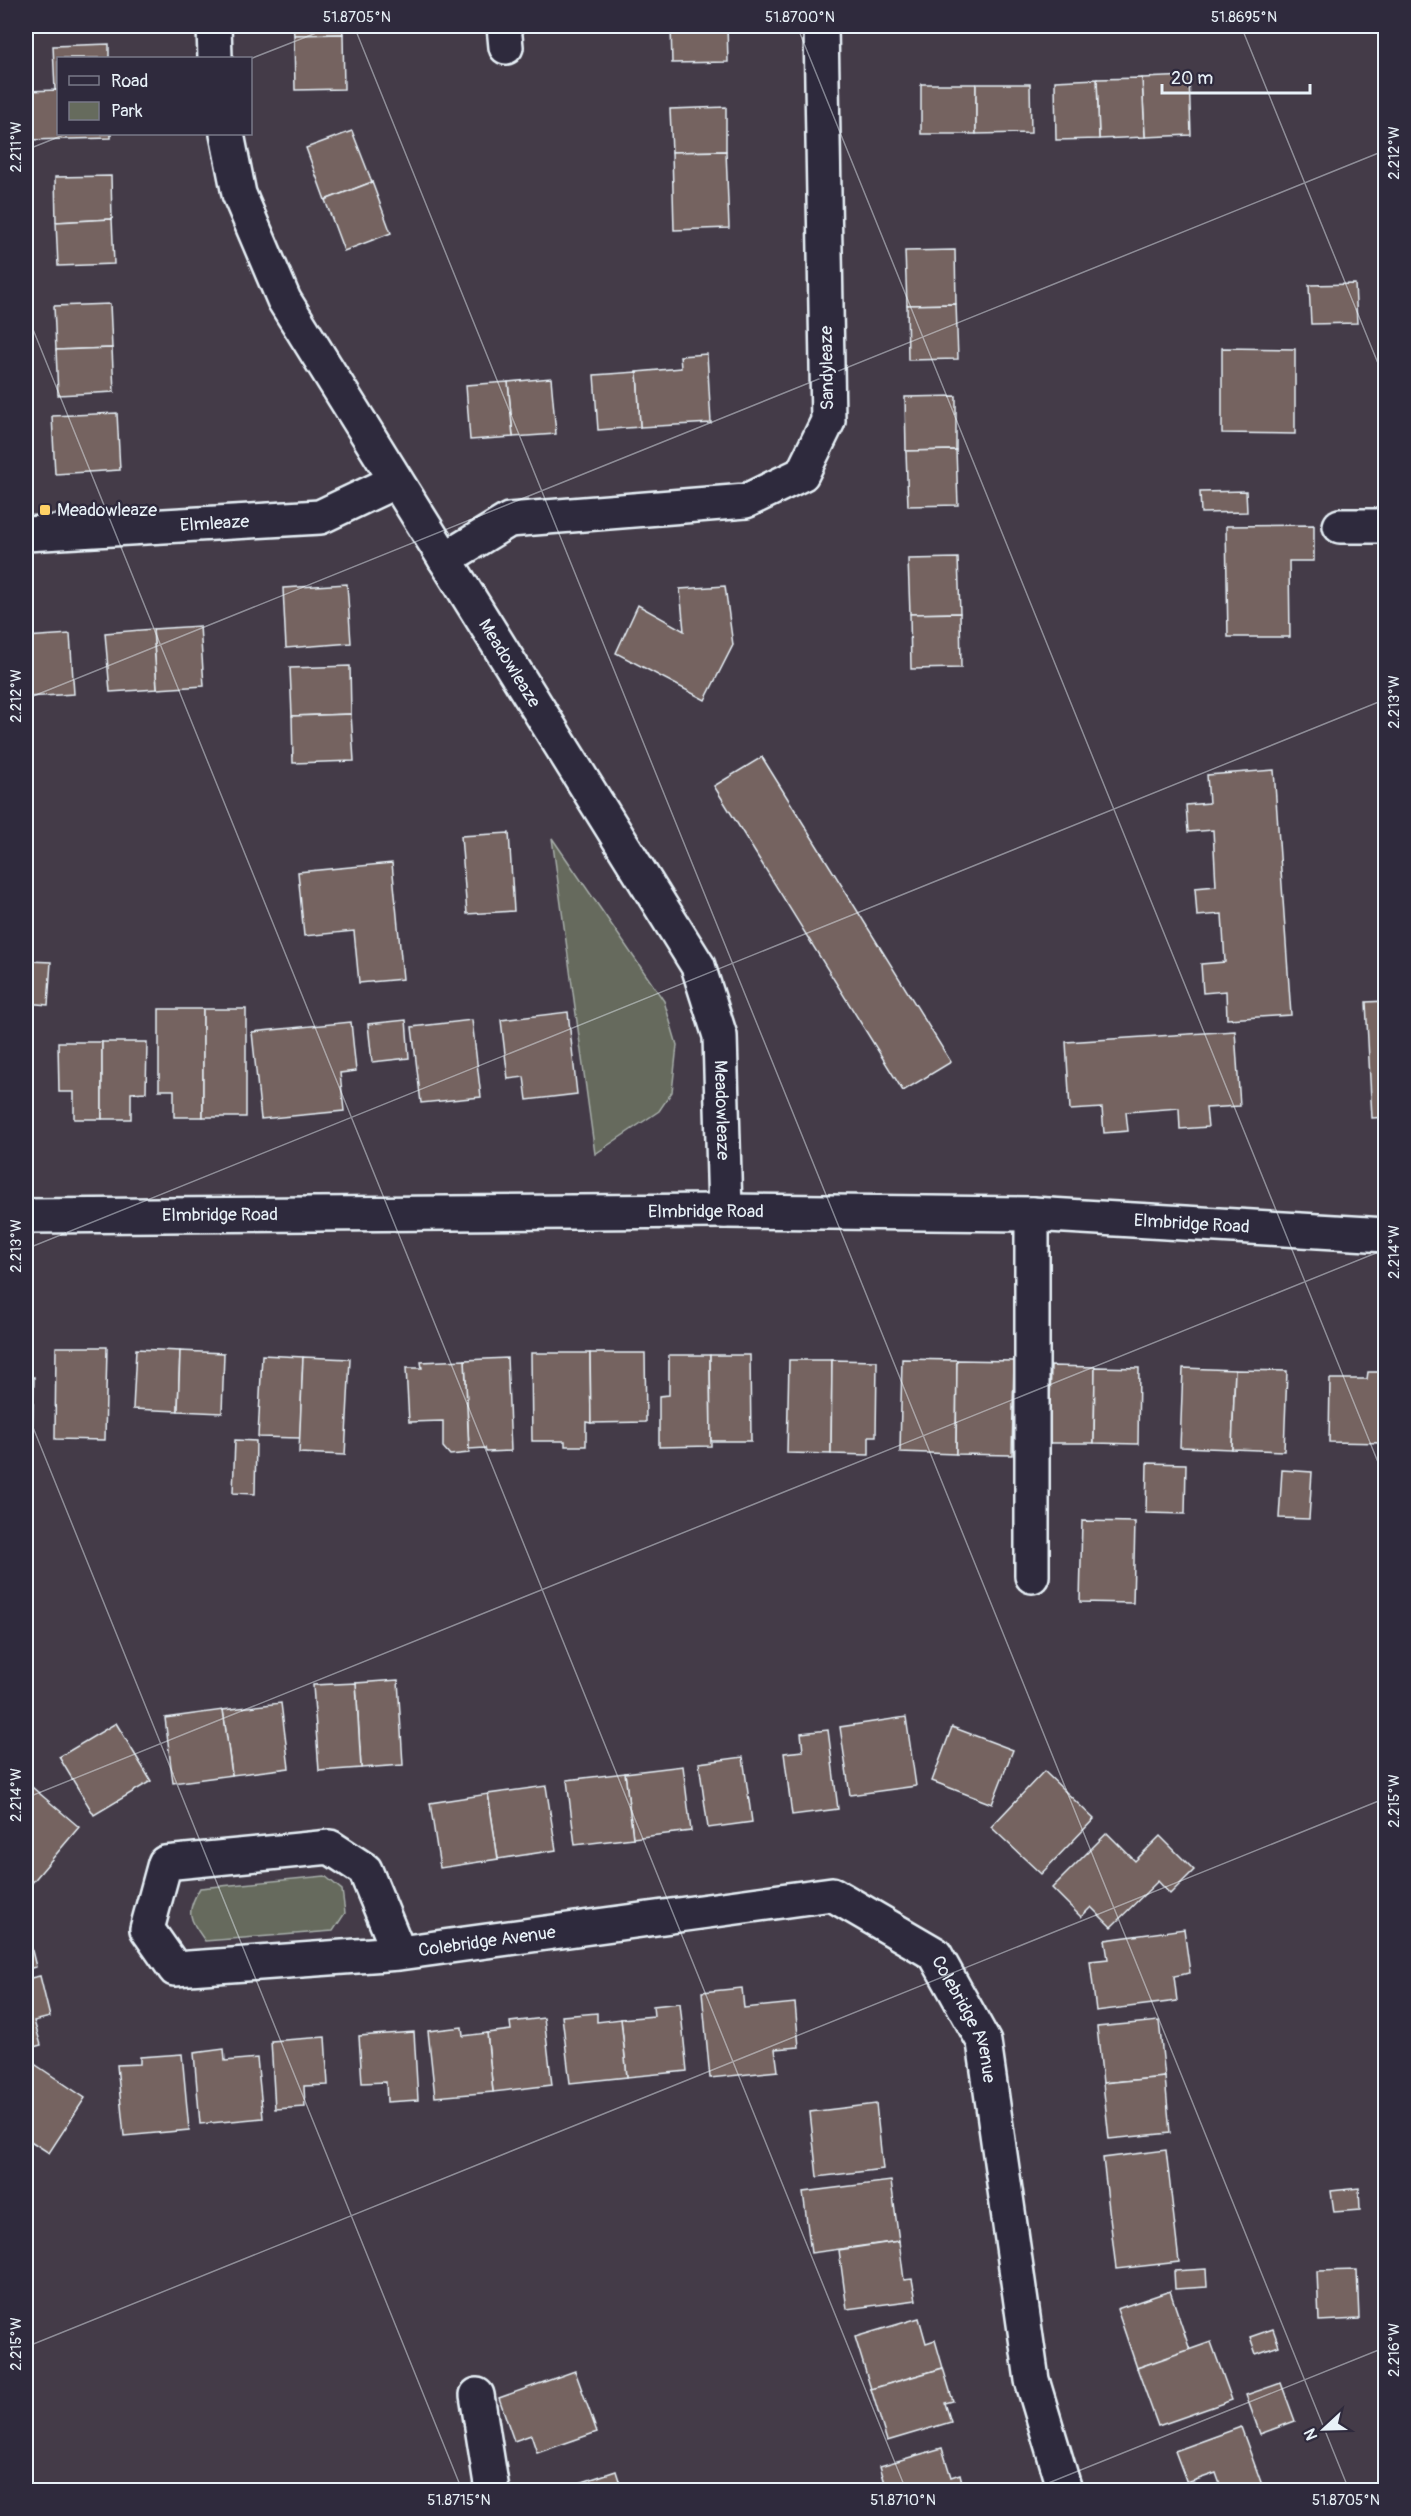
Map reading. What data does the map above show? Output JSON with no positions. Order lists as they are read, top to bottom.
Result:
{
  "streets": {
    "street": [
      "Sandyleaze",
      "Elmleaze",
      "Meadowleaze",
      "Elmbridge Road",
      "Colebridge Avenue"
    ]
  },
  "crossings": [
    ["Sandyleaze", "Meadowleaze"],
    ["Elmleaze", "Meadowleaze"],
    ["Meadowleaze", "Elmbridge Road"]
  ],
  "places": {
    "transit": ["Meadowleaze"]
  },
  "legend": ["Road", "Park"],
  "scale_bar": "20 m",
  "north": "left",
  "coordinates": [
    "51.8705°N",
    "51.8700°N",
    "51.8695°N",
    "2.211°W",
    "2.212°W",
    "2.213°W",
    "2.214°W",
    "2.215°W",
    "2.216°W",
    "51.8715°N",
    "51.8710°N"
  ]
}
